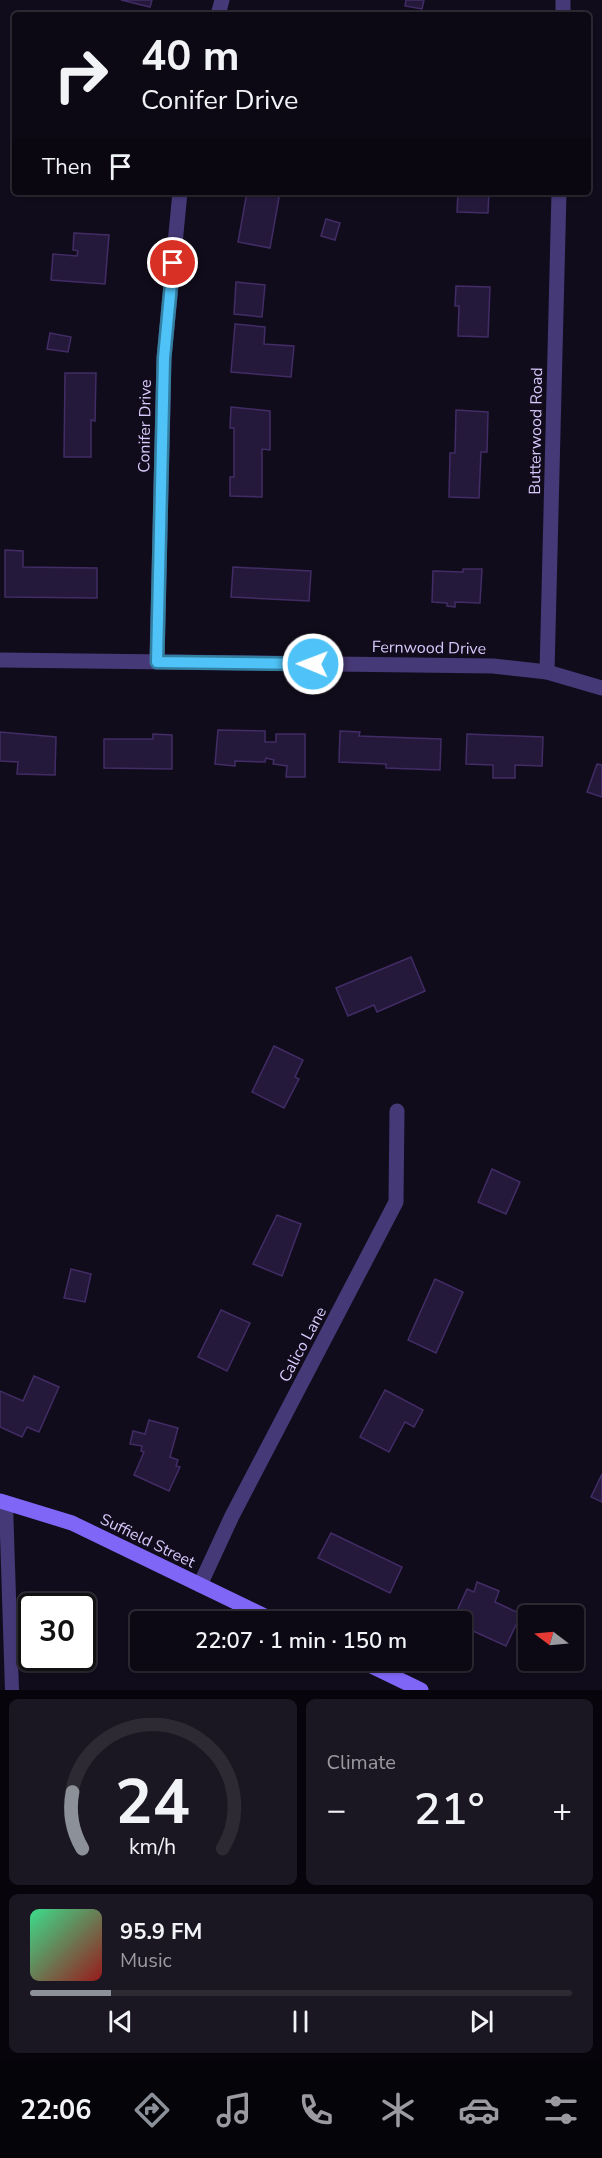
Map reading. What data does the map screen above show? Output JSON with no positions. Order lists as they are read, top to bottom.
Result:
{
  "streets": {
    "main road": ["Suffield Street"],
    "street": [
      "Conifer Drive",
      "Butterwood Road",
      "Fernwood Drive",
      "Calico Lane"
    ]
  },
  "crossings": [
    ["Conifer Drive", "Fernwood Drive"],
    ["Butterwood Road", "Fernwood Drive"],
    ["Calico Lane", "Suffield Street"]
  ],
  "north": "left",
  "page": {
    "turn": ["40 m", "Conifer Drive"],
    "then": "Then",
    "limit": "30",
    "trip": "22:07 · 1 min · 150 m",
    "tile": "Climate",
    "heat": ["−", "21°", "+"],
    "song": ["95.9 FM", "Music"],
    "tabs": "22:06",
    "gauge": ["24", "km/h"]
  }
}
